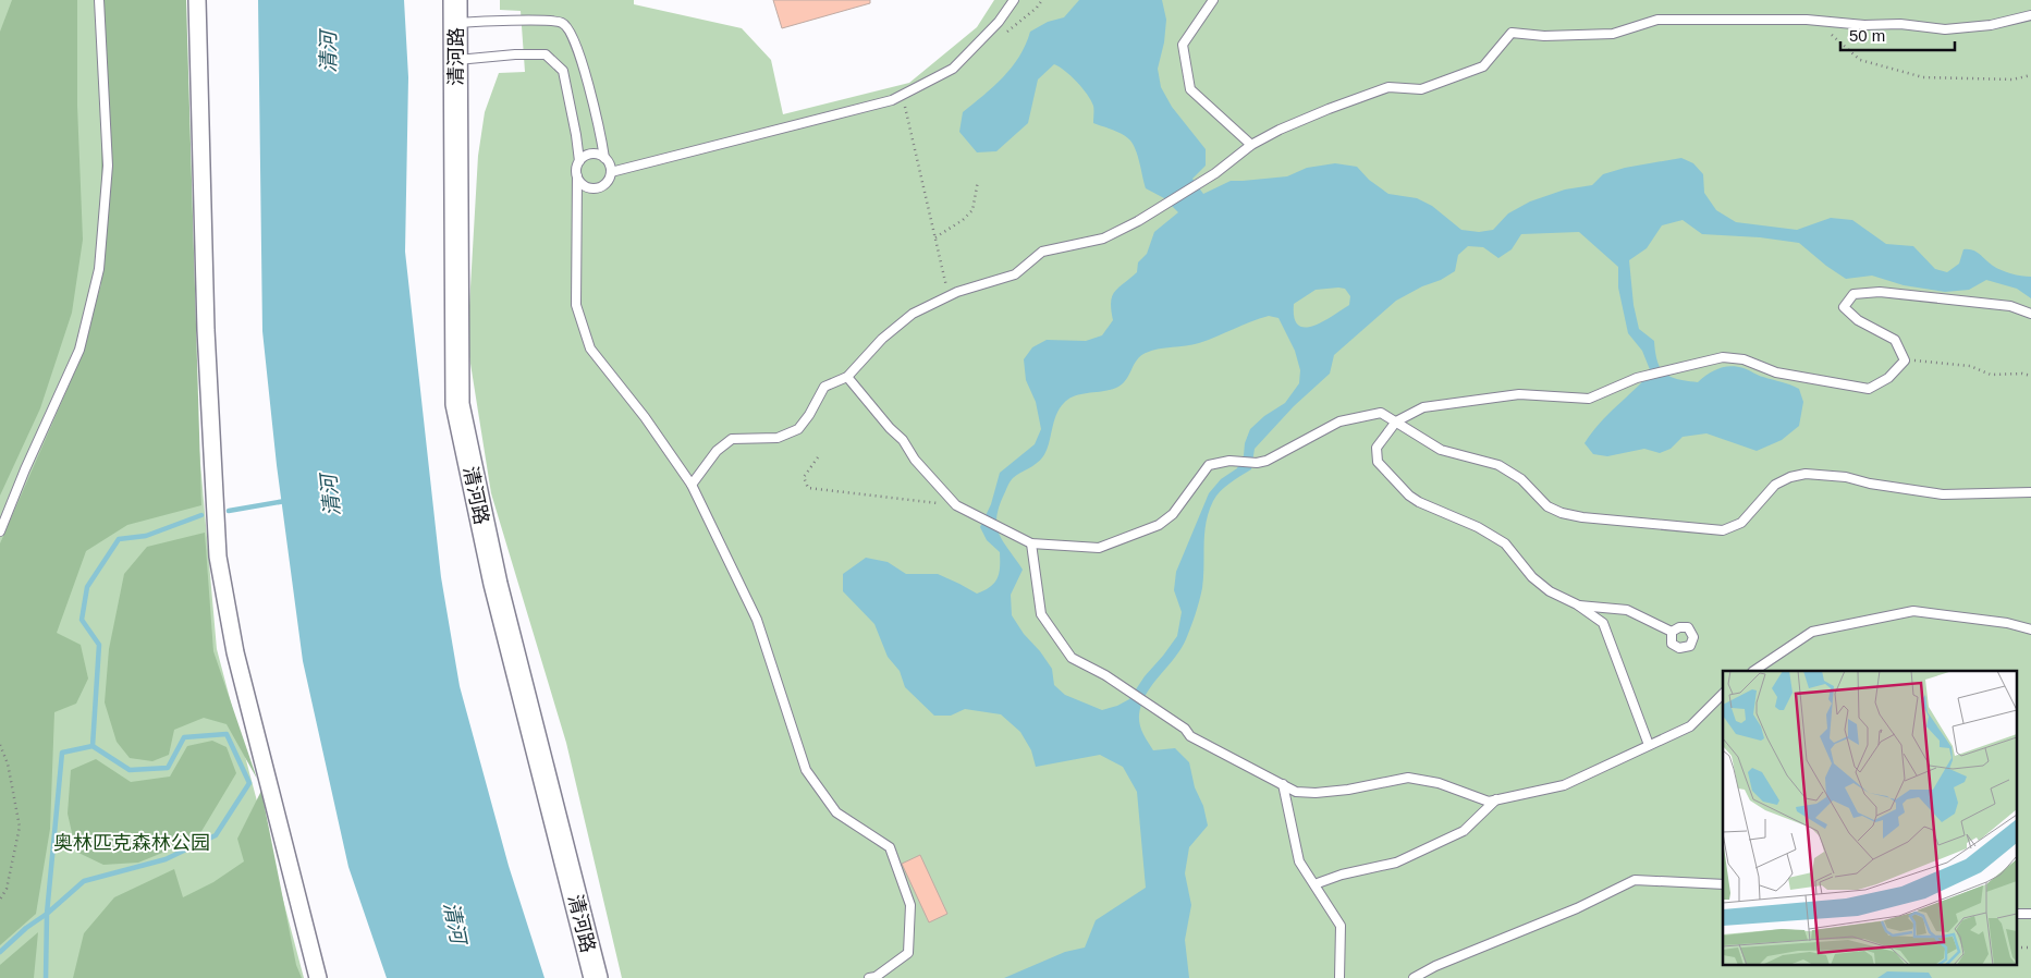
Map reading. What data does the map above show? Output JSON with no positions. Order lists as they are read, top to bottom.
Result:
{
  "streets": {
    "street": ["清河路"]
  },
  "water": ["清河"],
  "parks": ["奥林匹克森林公园"],
  "scale_bar": "50 m"
}
